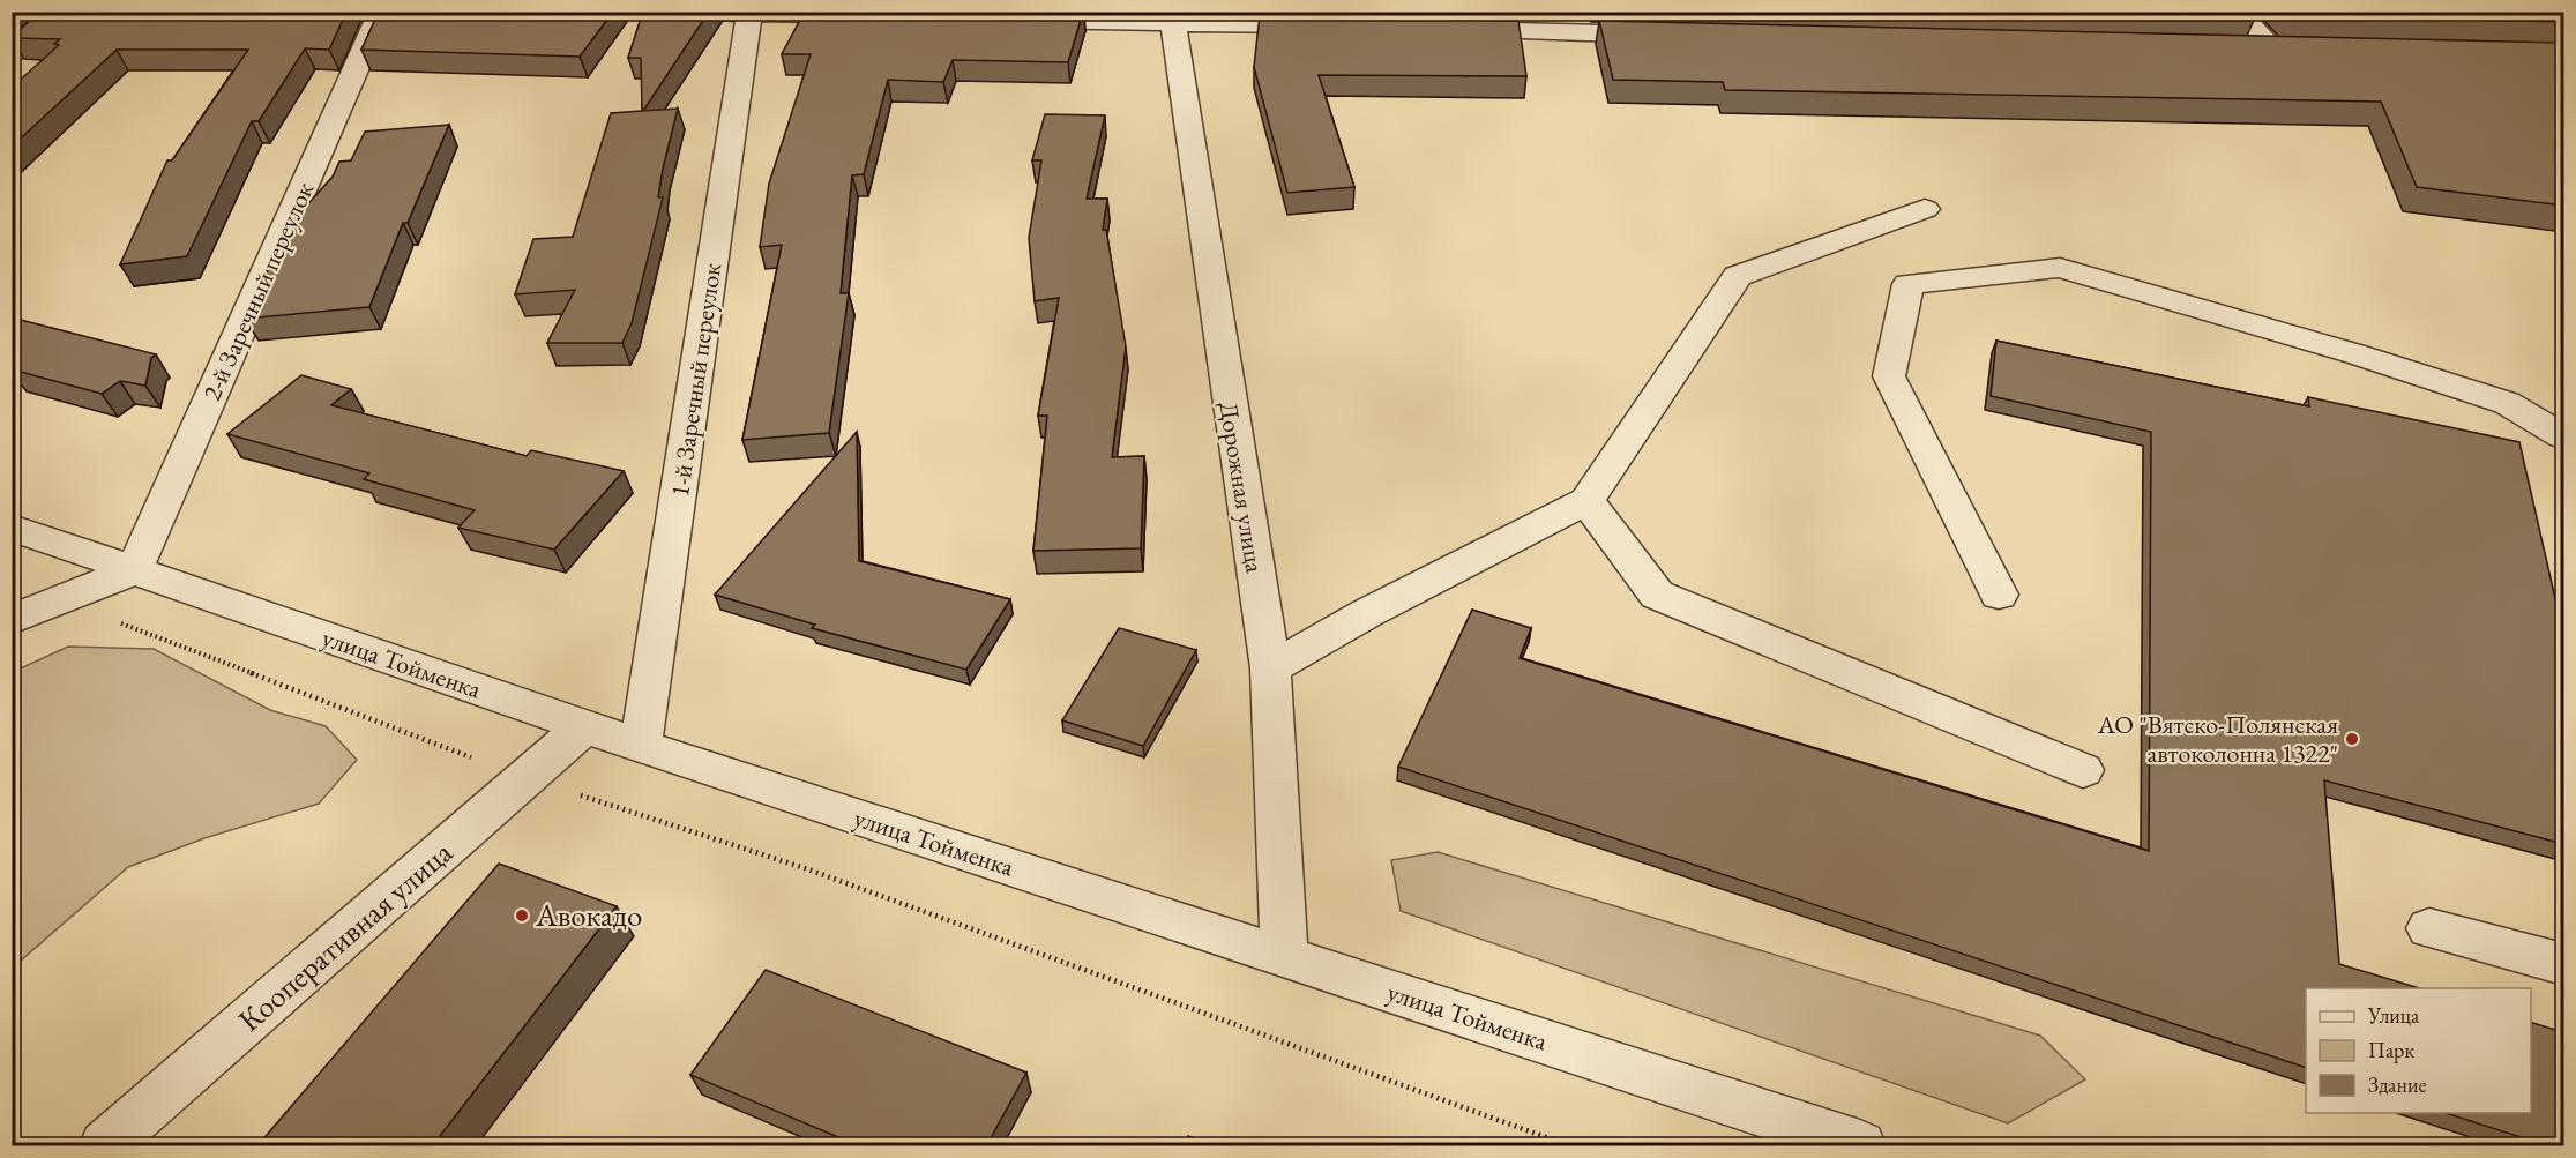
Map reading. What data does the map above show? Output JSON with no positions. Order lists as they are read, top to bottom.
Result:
{
  "streets": {
    "street": [
      "2-й Заречный переулок",
      "1-й Заречный переулок",
      "Дорожная улица",
      "улица Тойменка",
      "Кооперативная улица"
    ]
  },
  "crossings": [
    ["2-й Заречный переулок", "улица Тойменка"],
    ["1-й Заречный переулок", "улица Тойменка"],
    ["Дорожная улица", "улица Тойменка"],
    ["улица Тойменка", "Кооперативная улица"]
  ],
  "places": ["АО \"Вятско-Полянская автоколонна 1322\"", "Авокадо"],
  "legend": ["Улица", "Парк", "Здание"]
}
